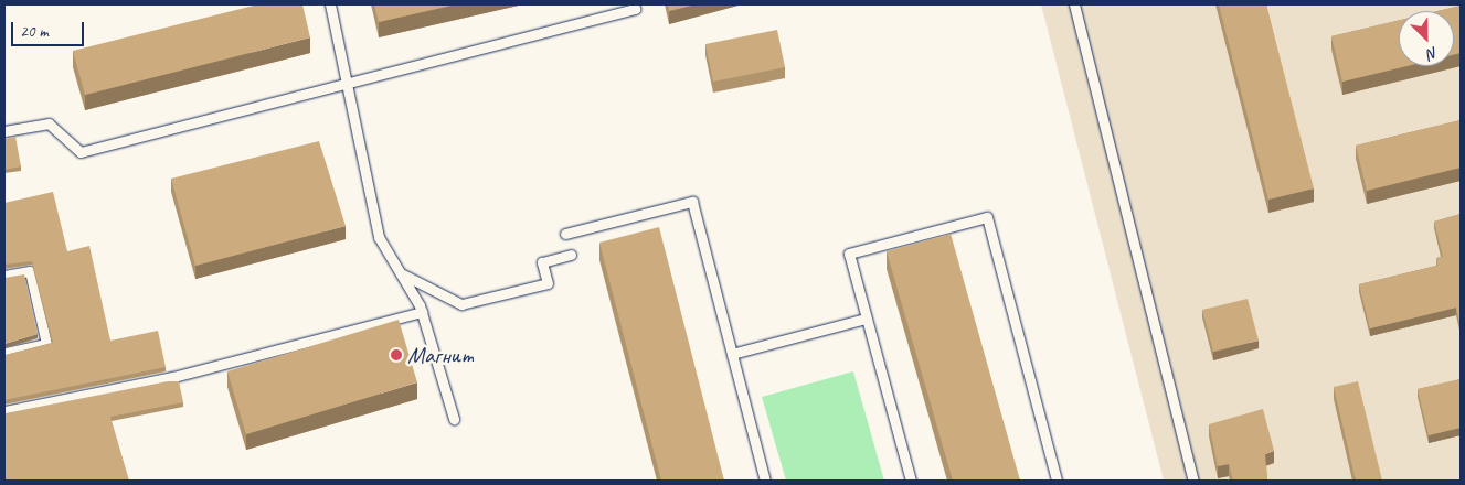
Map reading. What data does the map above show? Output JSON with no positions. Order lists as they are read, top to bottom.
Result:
{
  "places": ["Магнит"],
  "scale_bar": "20 m",
  "north": "bottom right"
}
